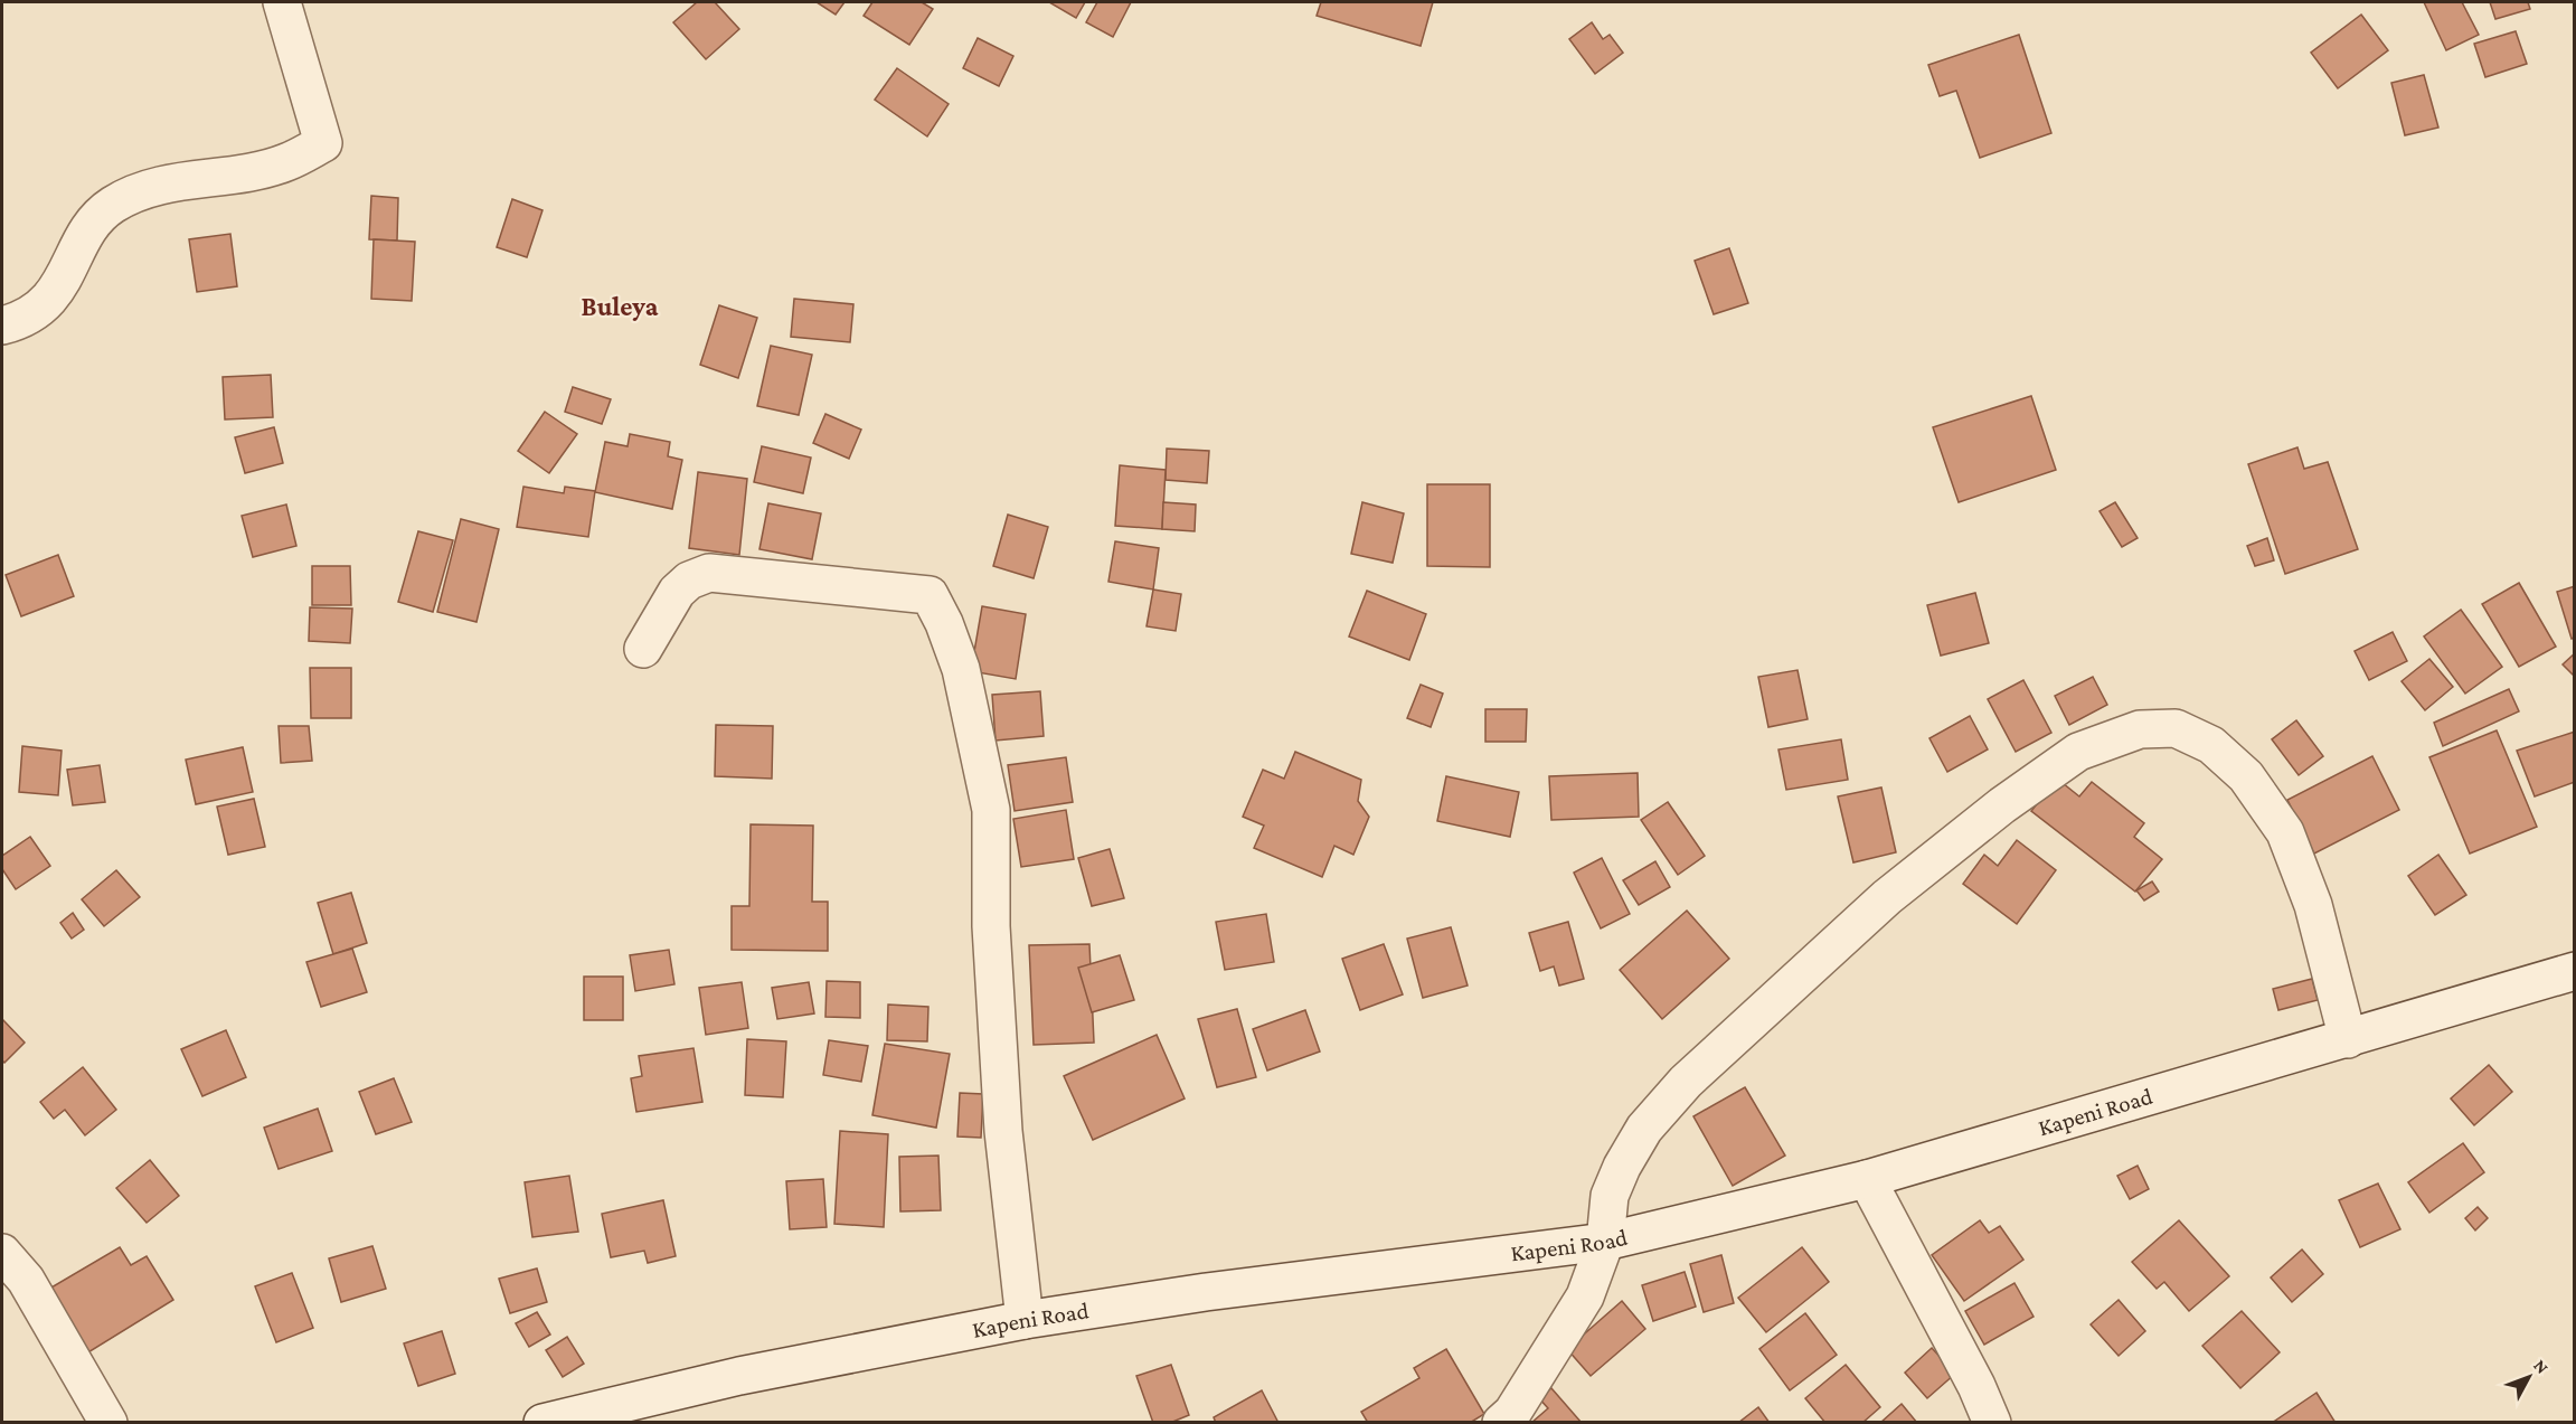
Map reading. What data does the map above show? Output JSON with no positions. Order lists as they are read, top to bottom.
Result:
{
  "streets": {
    "street": ["Kapeni Road"]
  },
  "districts": ["Buleya"],
  "north": "top right"
}
